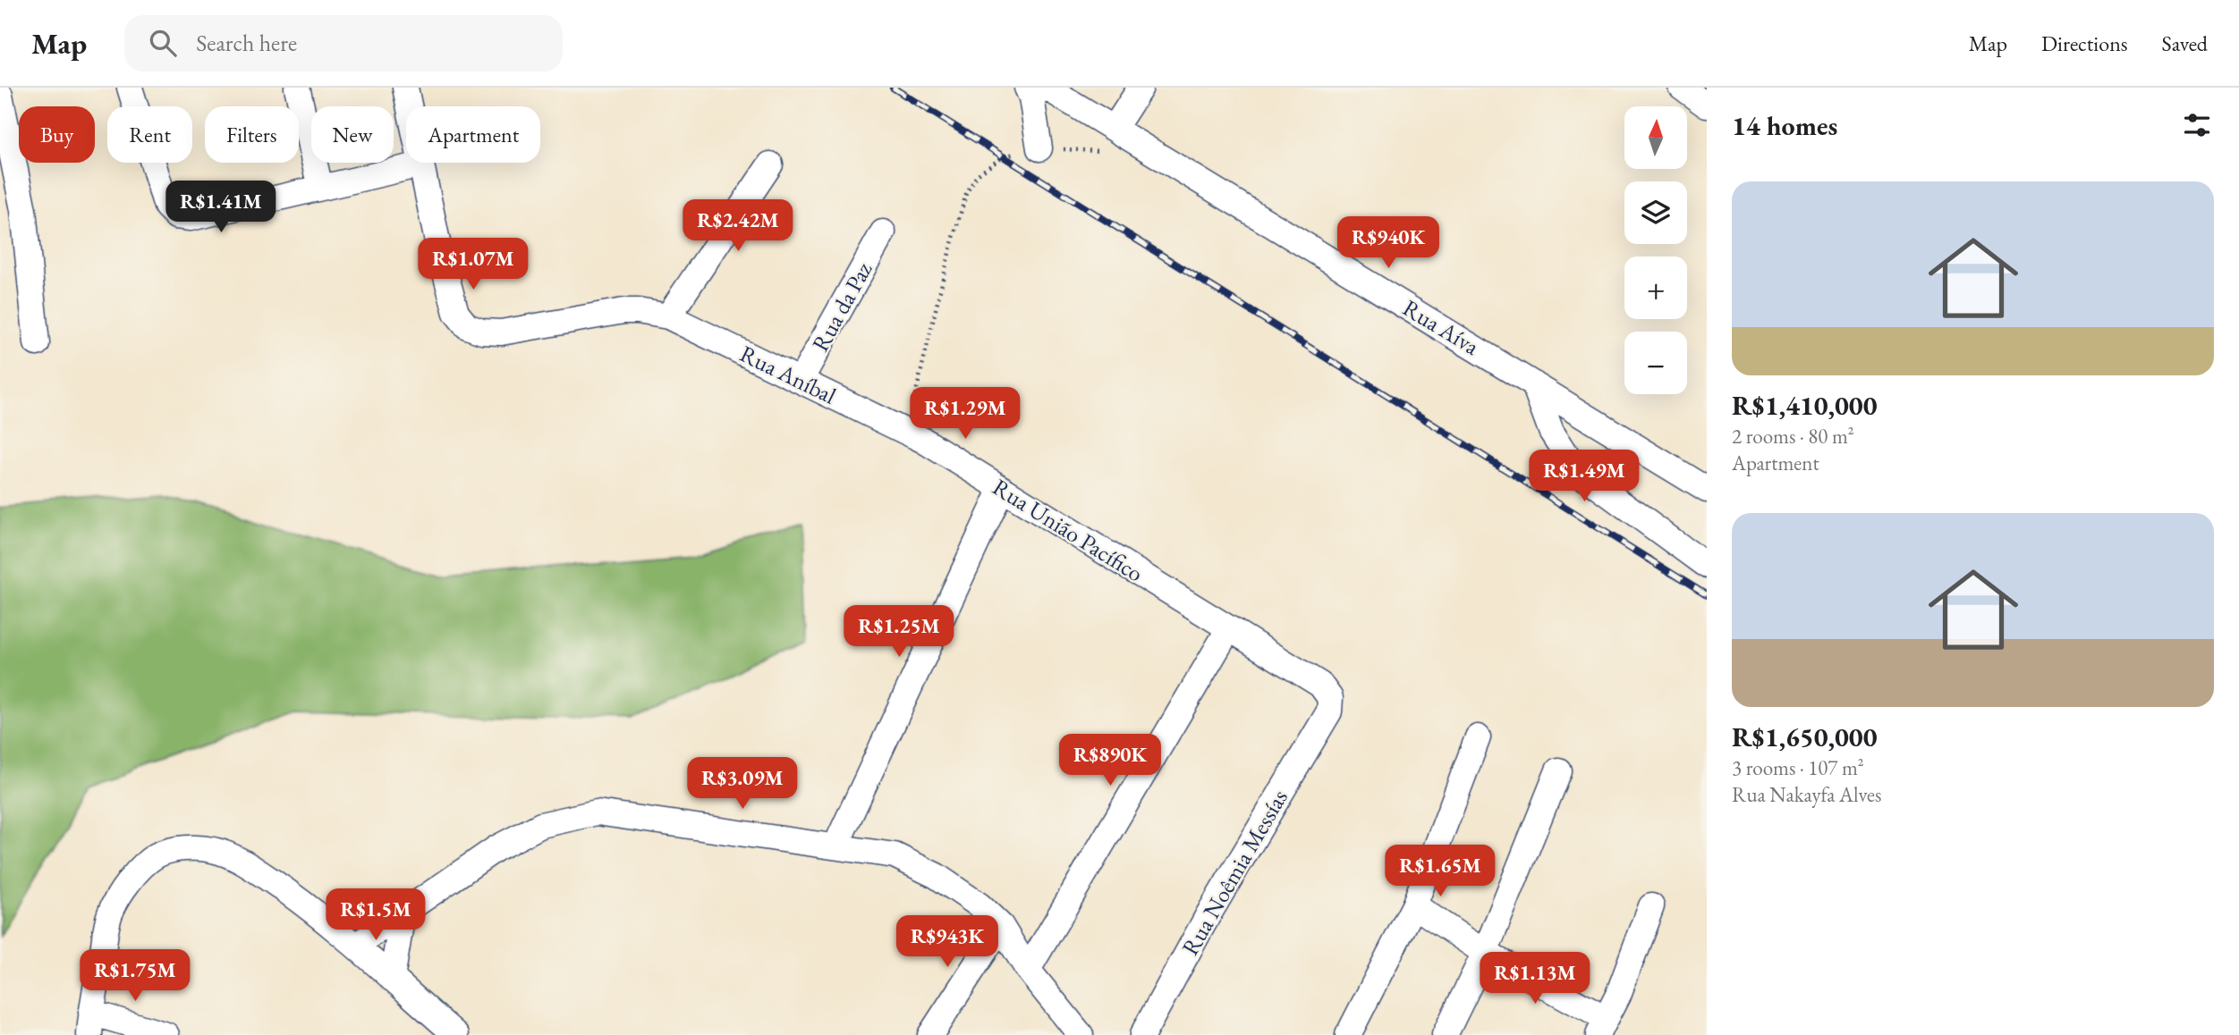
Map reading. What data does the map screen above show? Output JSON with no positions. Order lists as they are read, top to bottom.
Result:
{
  "streets": {
    "street": [
      "Rua da Paz",
      "Rua Aíva",
      "Rua Aníbal",
      "Rua União Pacífico",
      "Rua Noêmia Messías"
    ]
  },
  "crossings": [
    ["Rua da Paz", "Rua Aníbal"],
    ["Rua Aníbal", "Rua União Pacífico"],
    ["Rua União Pacífico", "Rua Noêmia Messías"]
  ],
  "north": "top",
  "page": {
    "header": "Map",
    "search": "Search here",
    "nav": ["Map", "Directions", "Saved"],
    "heading": "14 homes",
    "map_buttons": ["+", "−"],
    "chip": [
      "Buy",
      "Rent",
      "Filters",
      "New",
      "Apartment"
    ],
    "list": [
      {
        "name": "R$1,410,000",
        "note": "2 rooms · 80 m² · Apartment"
      },
      {
        "name": "R$1,650,000",
        "note": "3 rooms · 107 m² · Rua Nakayfa Alves"
      }
    ],
    "price": [
      "R$1.41M",
      "R$2.42M",
      "R$940K",
      "R$1.07M",
      "R$1.29M",
      "R$1.49M",
      "R$1.25M",
      "R$890K",
      "R$3.09M",
      "R$1.65M",
      "R$1.5M",
      "R$943K",
      "R$1.75M",
      "R$1.13M"
    ]
  }
}
